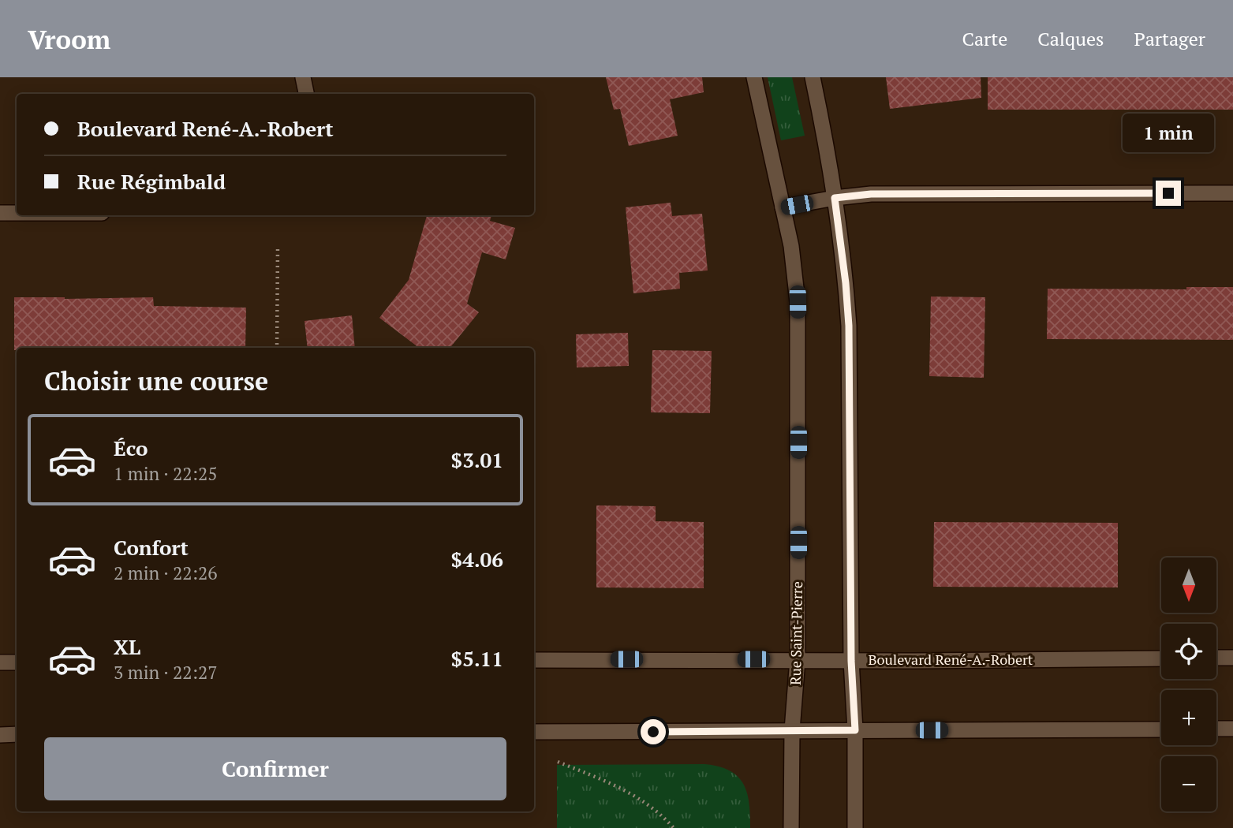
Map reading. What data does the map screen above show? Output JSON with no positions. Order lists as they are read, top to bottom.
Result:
{
  "streets": {
    "street": ["Rue Saint-Pierre", "Boulevard René-A.-Robert"]
  },
  "crossings": [
    ["Rue Saint-Pierre", "Boulevard René-A.-Robert"]
  ],
  "north": "bottom",
  "page": {
    "header": "Vroom",
    "nav": ["Carte", "Calques", "Partager"],
    "banner": ["Boulevard René-A.-Robert", "Rue Régimbald"],
    "bubble": "1 min",
    "heading": "Choisir une course",
    "list": [
      {
        "name": "Éco",
        "note": "1 min · 22:25",
        "value": "$3.01"
      },
      {
        "name": "Confort",
        "note": "2 min · 22:26",
        "value": "$4.06"
      },
      {
        "name": "XL",
        "note": "3 min · 22:27",
        "value": "$5.11"
      }
    ],
    "map_buttons": ["+", "−"],
    "buttons": "Confirmer"
  }
}
